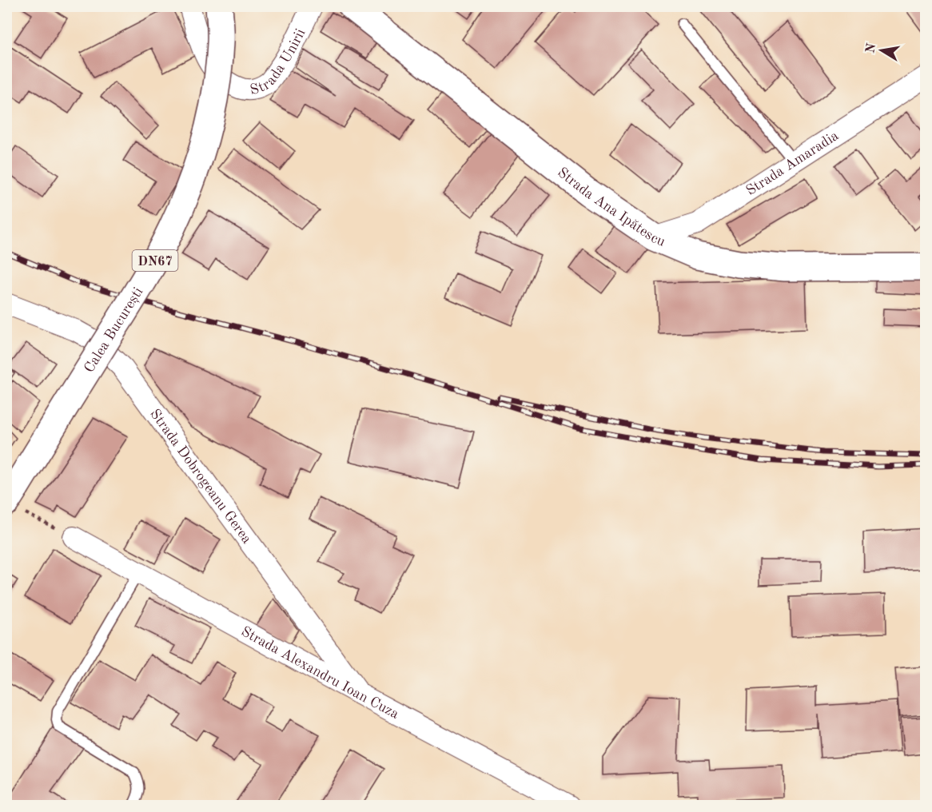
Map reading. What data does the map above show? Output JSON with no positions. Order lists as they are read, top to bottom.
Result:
{
  "streets": {
    "main road": ["Strada Ana Ipătescu", "DN67", "Calea București"],
    "street": [
      "Strada Unirii",
      "Strada Amaradia",
      "Strada Dobrogeanu Gerea",
      "Strada Alexandru Ioan Cuza"
    ]
  },
  "crossings": [
    ["Strada Amaradia", "Strada Ana Ipătescu"],
    ["Strada Dobrogeanu Gerea", "Strada Alexandru Ioan Cuza"]
  ],
  "north": "left"
}
